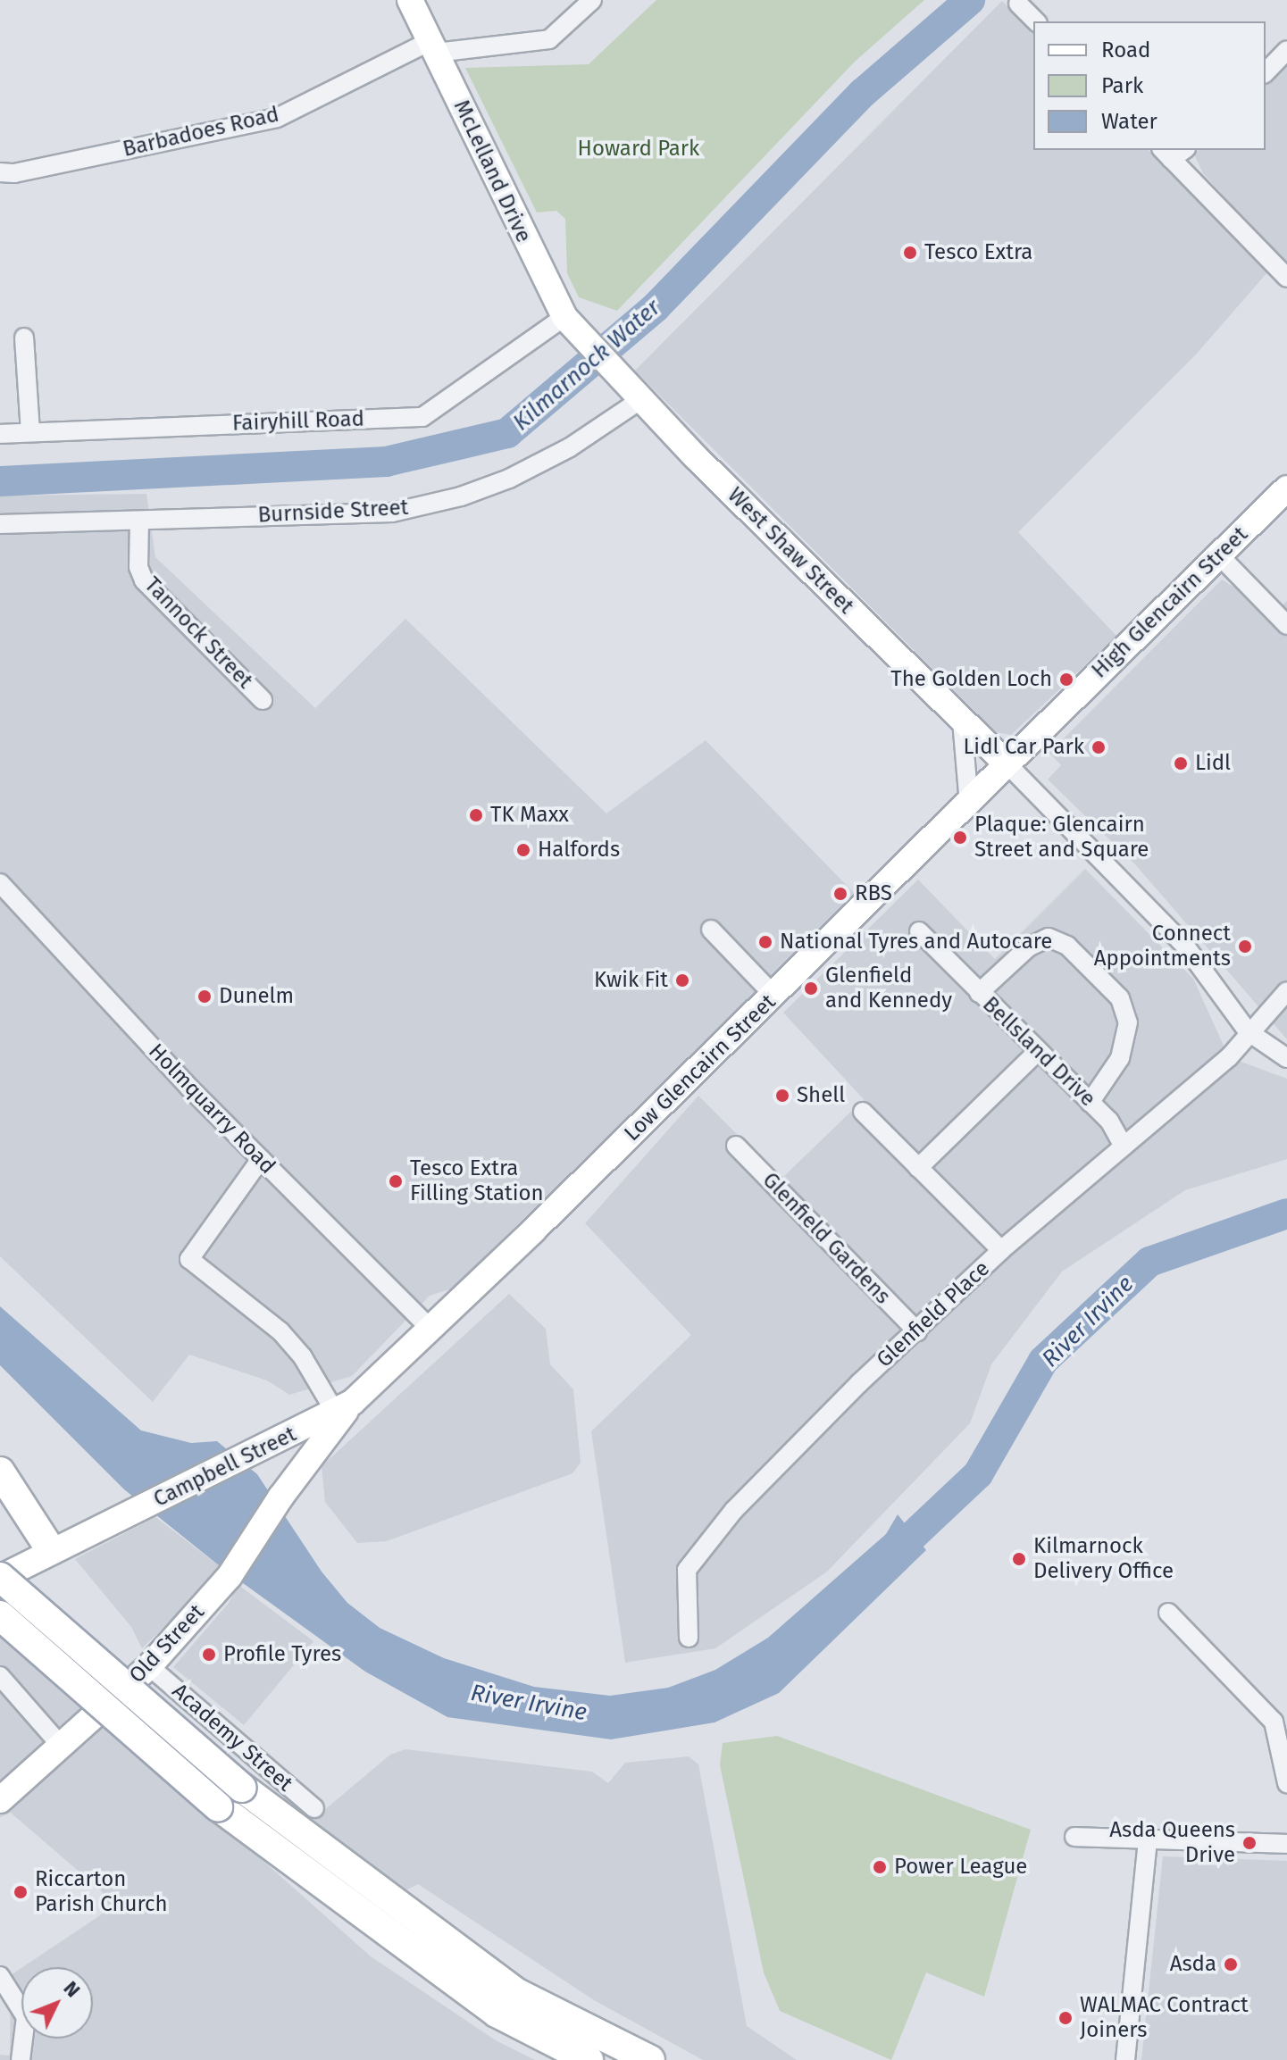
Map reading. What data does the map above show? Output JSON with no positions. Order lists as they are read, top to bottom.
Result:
{
  "streets": {
    "main road": [
      "McLelland Drive",
      "West Shaw Street",
      "High Glencairn Street",
      "Low Glencairn Street",
      "Campbell Street",
      "Old Street"
    ],
    "street": [
      "Barbadoes Road",
      "Fairyhill Road",
      "Burnside Street",
      "Tannock Street",
      "Bellsland Drive",
      "Holmquarry Road",
      "Glenfield Gardens",
      "Glenfield Place",
      "Academy Street"
    ]
  },
  "crossings": [
    ["Barbadoes Road", "McLelland Drive"],
    ["McLelland Drive", "Fairyhill Road"],
    ["McLelland Drive", "West Shaw Street"],
    ["Burnside Street", "West Shaw Street"],
    ["Burnside Street", "Tannock Street"],
    ["West Shaw Street", "High Glencairn Street"],
    ["West Shaw Street", "Low Glencairn Street"],
    ["High Glencairn Street", "Low Glencairn Street"],
    ["Bellsland Drive", "Glenfield Place"],
    ["Low Glencairn Street", "Holmquarry Road"],
    ["Low Glencairn Street", "Campbell Street"],
    ["Holmquarry Road", "Campbell Street"],
    ["Glenfield Gardens", "Glenfield Place"],
    ["Campbell Street", "Old Street"],
    ["Old Street", "Academy Street"]
  ],
  "water": ["Kilmarnock Water", "River Irvine"],
  "parks": ["Howard Park"],
  "places": [
    "Tesco Extra",
    "The Golden Loch",
    "Lidl Car Park",
    "Lidl",
    "TK Maxx",
    "Plaque: Glencairn Street and Square",
    "Halfords",
    "RBS",
    "National Tyres and Autocare",
    "Connect Appointments",
    "Kwik Fit",
    "Glenfield and Kennedy",
    "Dunelm",
    "Shell",
    "Tesco Extra Filling Station",
    "Kilmarnock Delivery Office",
    "Profile Tyres",
    "Asda Queens Drive",
    "Power League",
    "Riccarton Parish Church",
    "Asda",
    "WALMAC Contract Joiners"
  ],
  "legend": ["Road", "Park", "Water"],
  "north": "top right"
}
